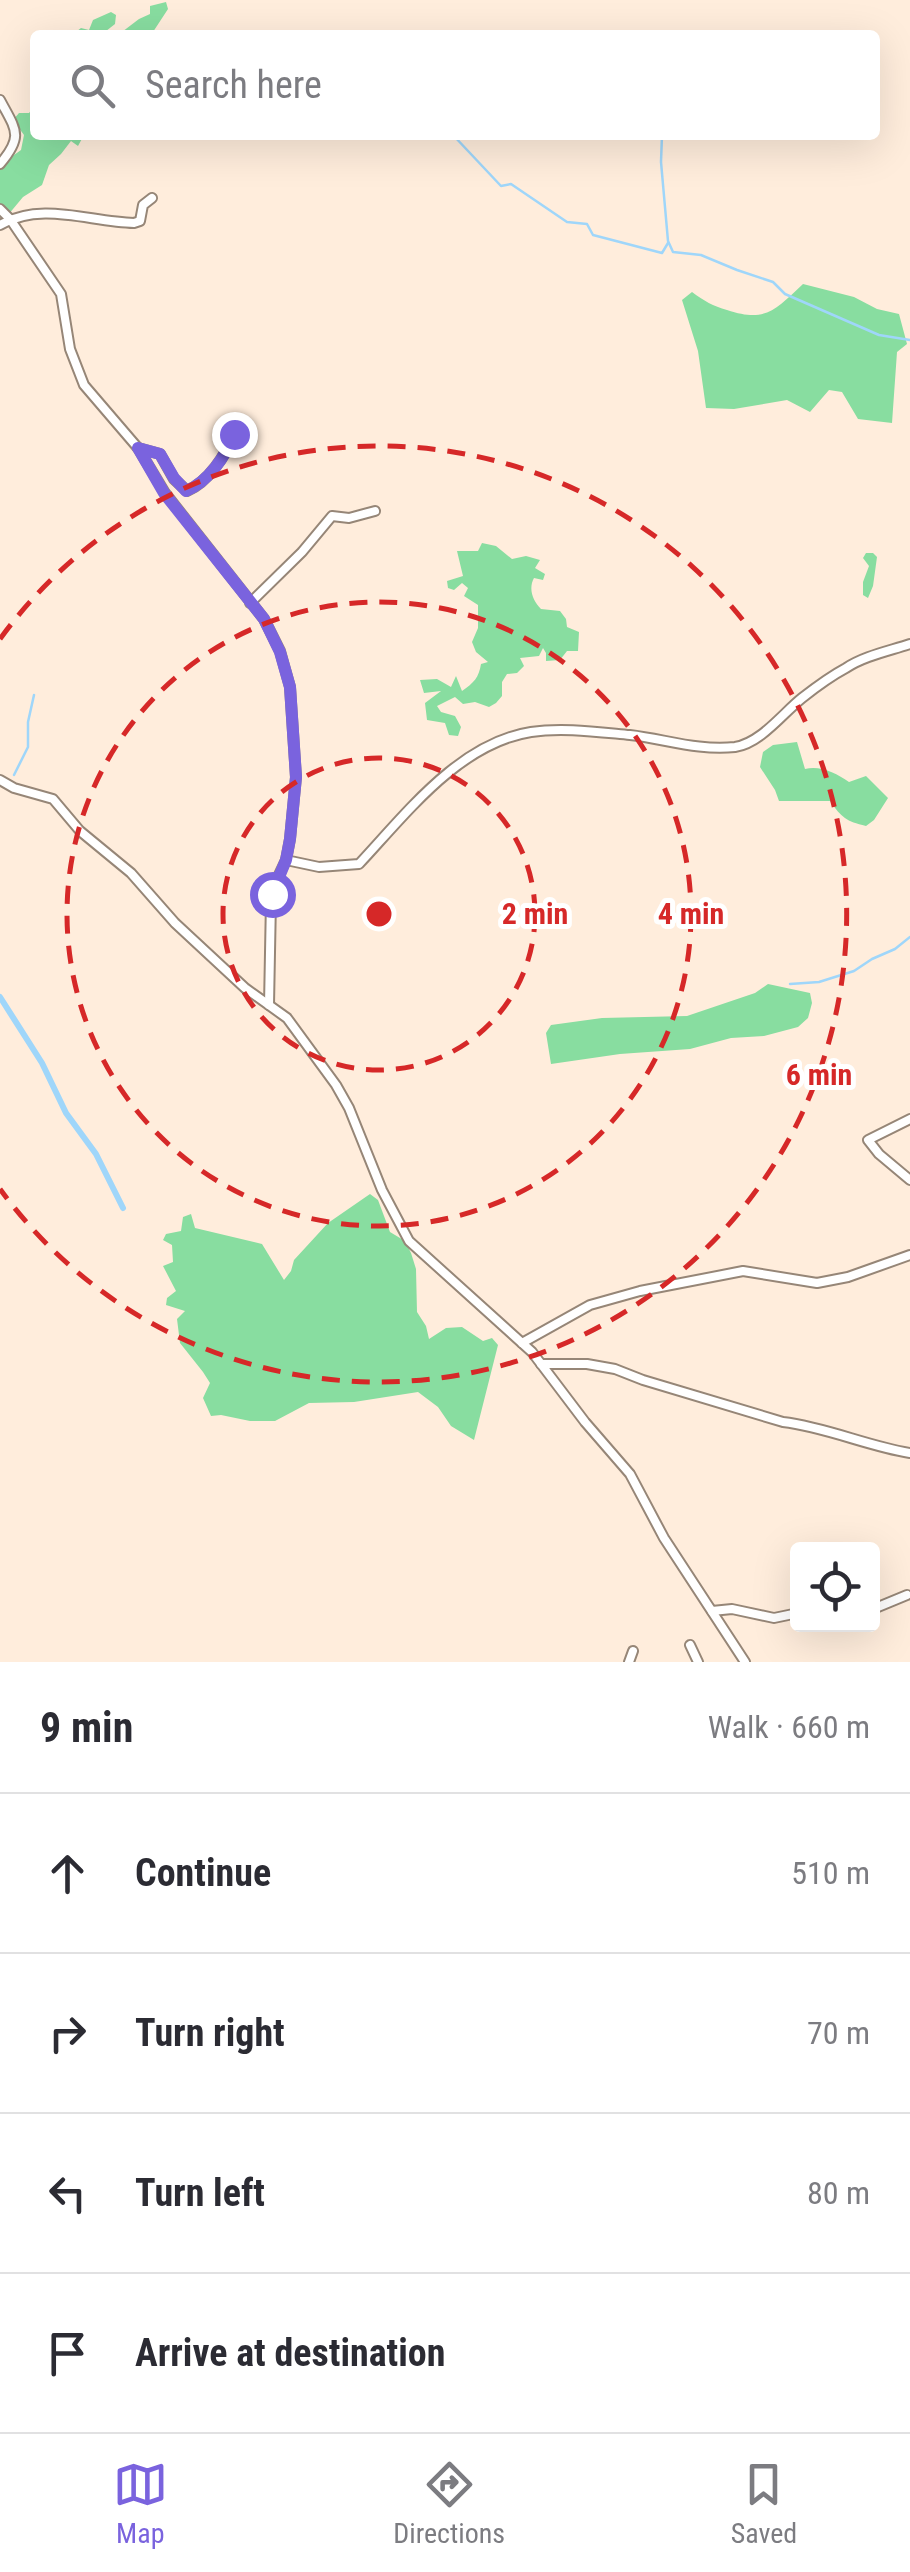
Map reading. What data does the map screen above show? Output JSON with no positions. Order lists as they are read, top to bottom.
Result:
{
  "page": {
    "search": "Search here",
    "heading": ["9 min", "Walk · 660 m"],
    "list": [
      ["Continue", "510 m"],
      ["Turn right", "70 m"],
      ["Turn left", "80 m"],
      "Arrive at destination"
    ],
    "nav": ["Map", "Directions", "Saved"]
  },
  "rings": ["2 min", "4 min", "6 min"]
}
